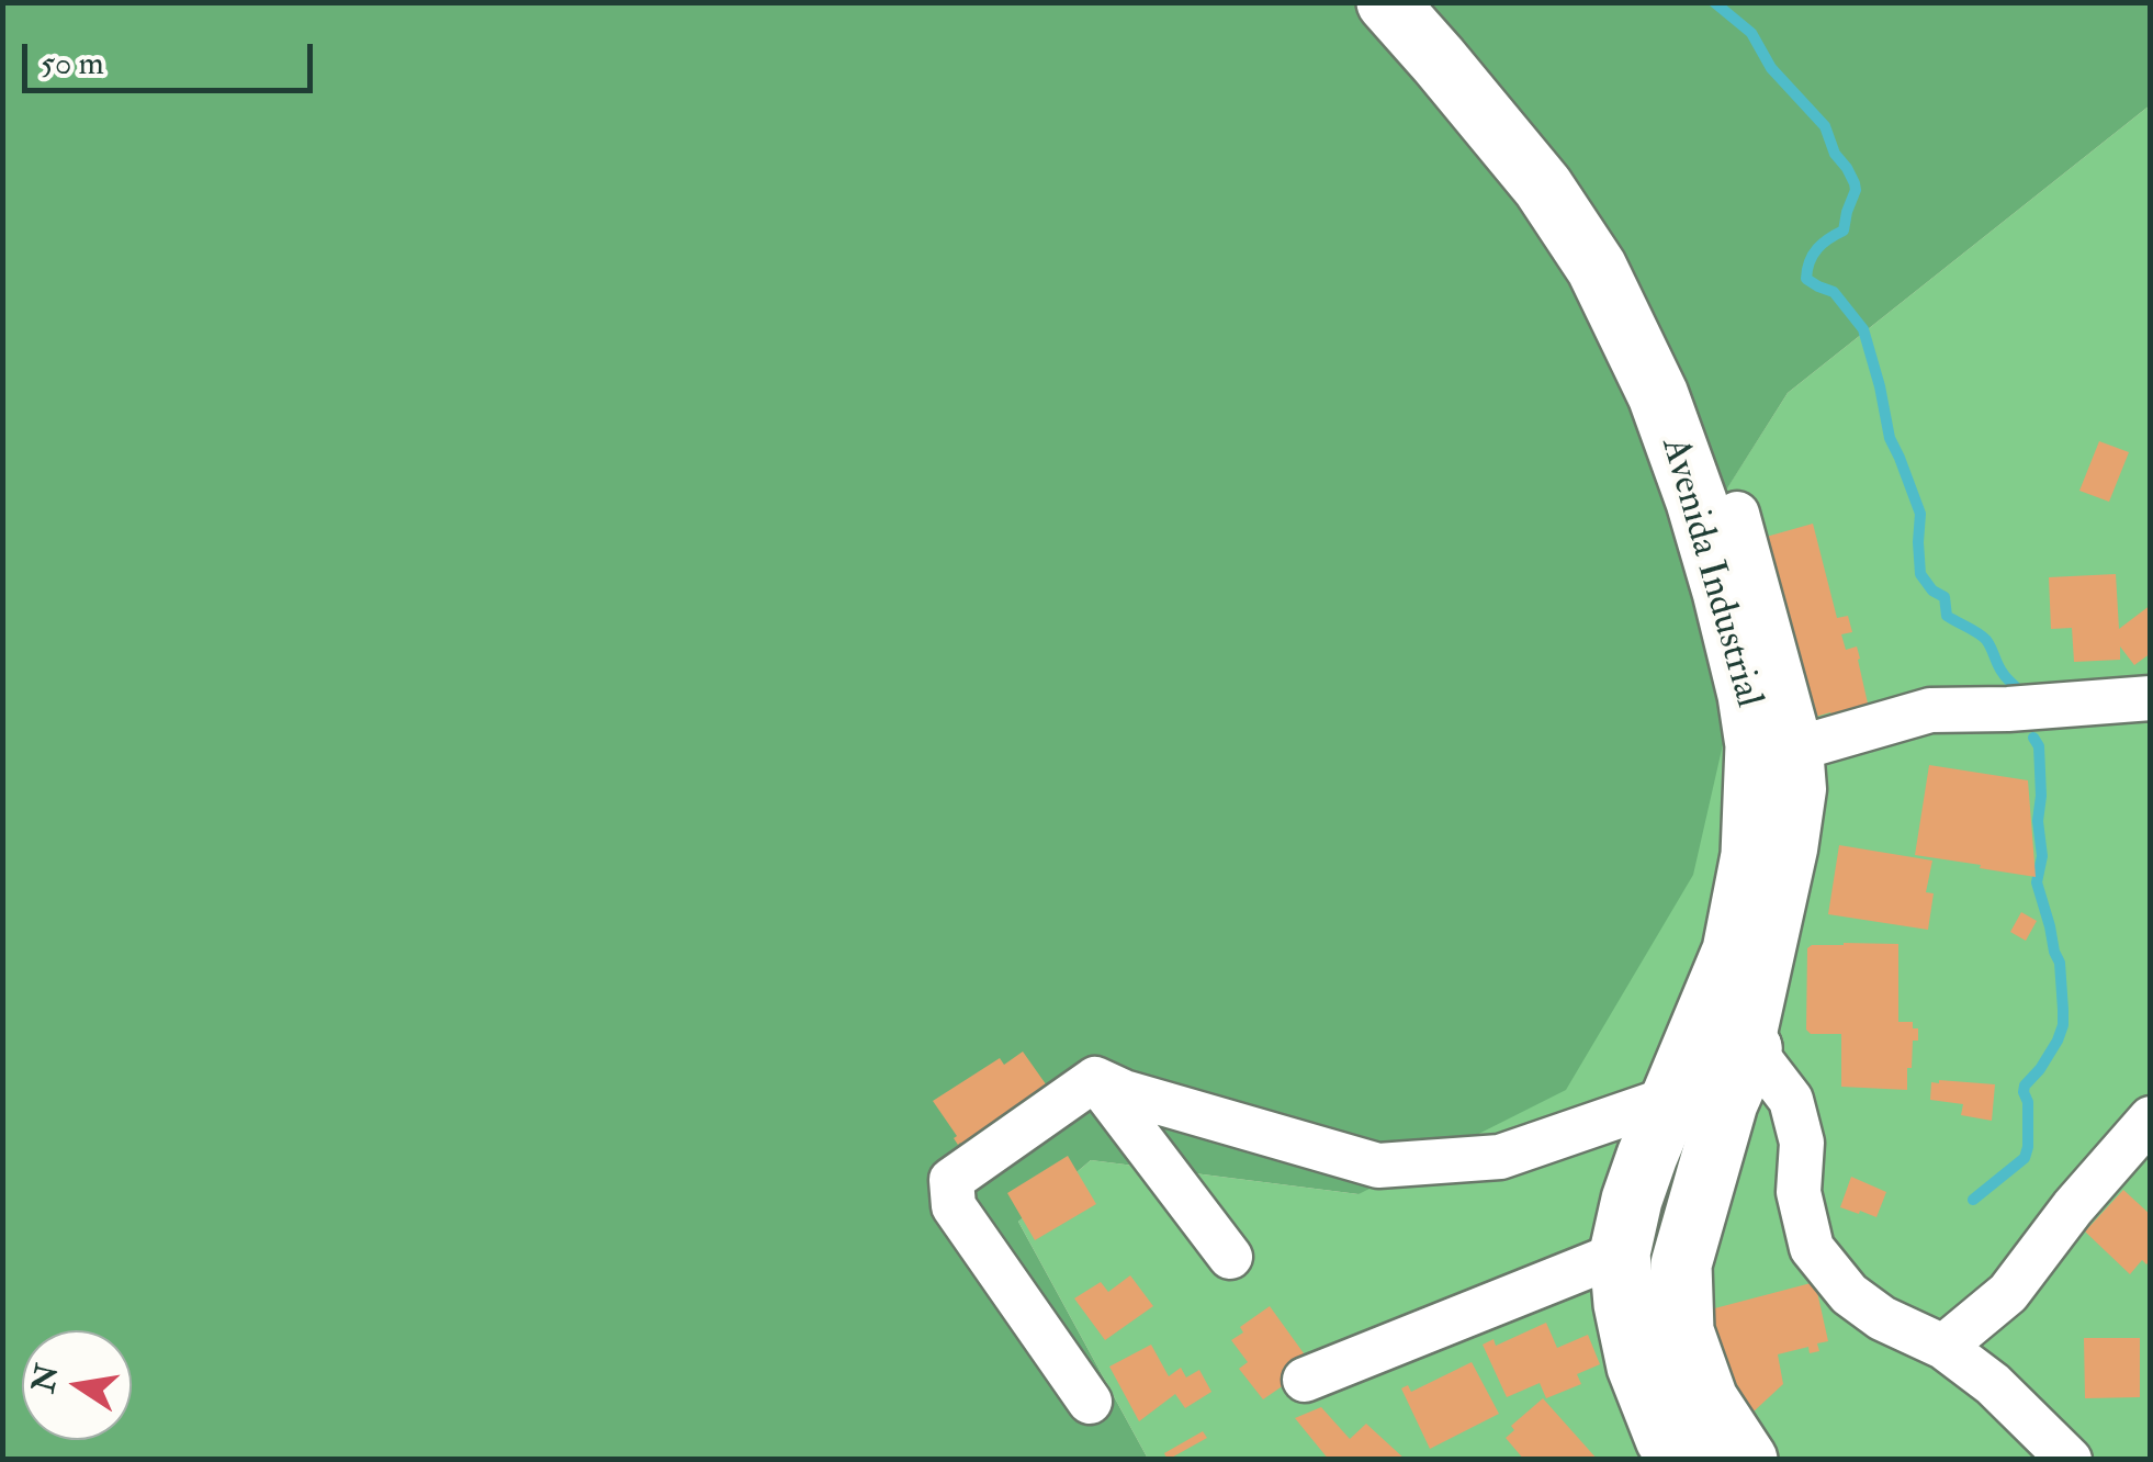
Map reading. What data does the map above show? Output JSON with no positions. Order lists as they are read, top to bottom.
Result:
{
  "streets": {
    "main road": ["Avenida Industrial"]
  },
  "scale_bar": "50 m",
  "north": "left"
}
